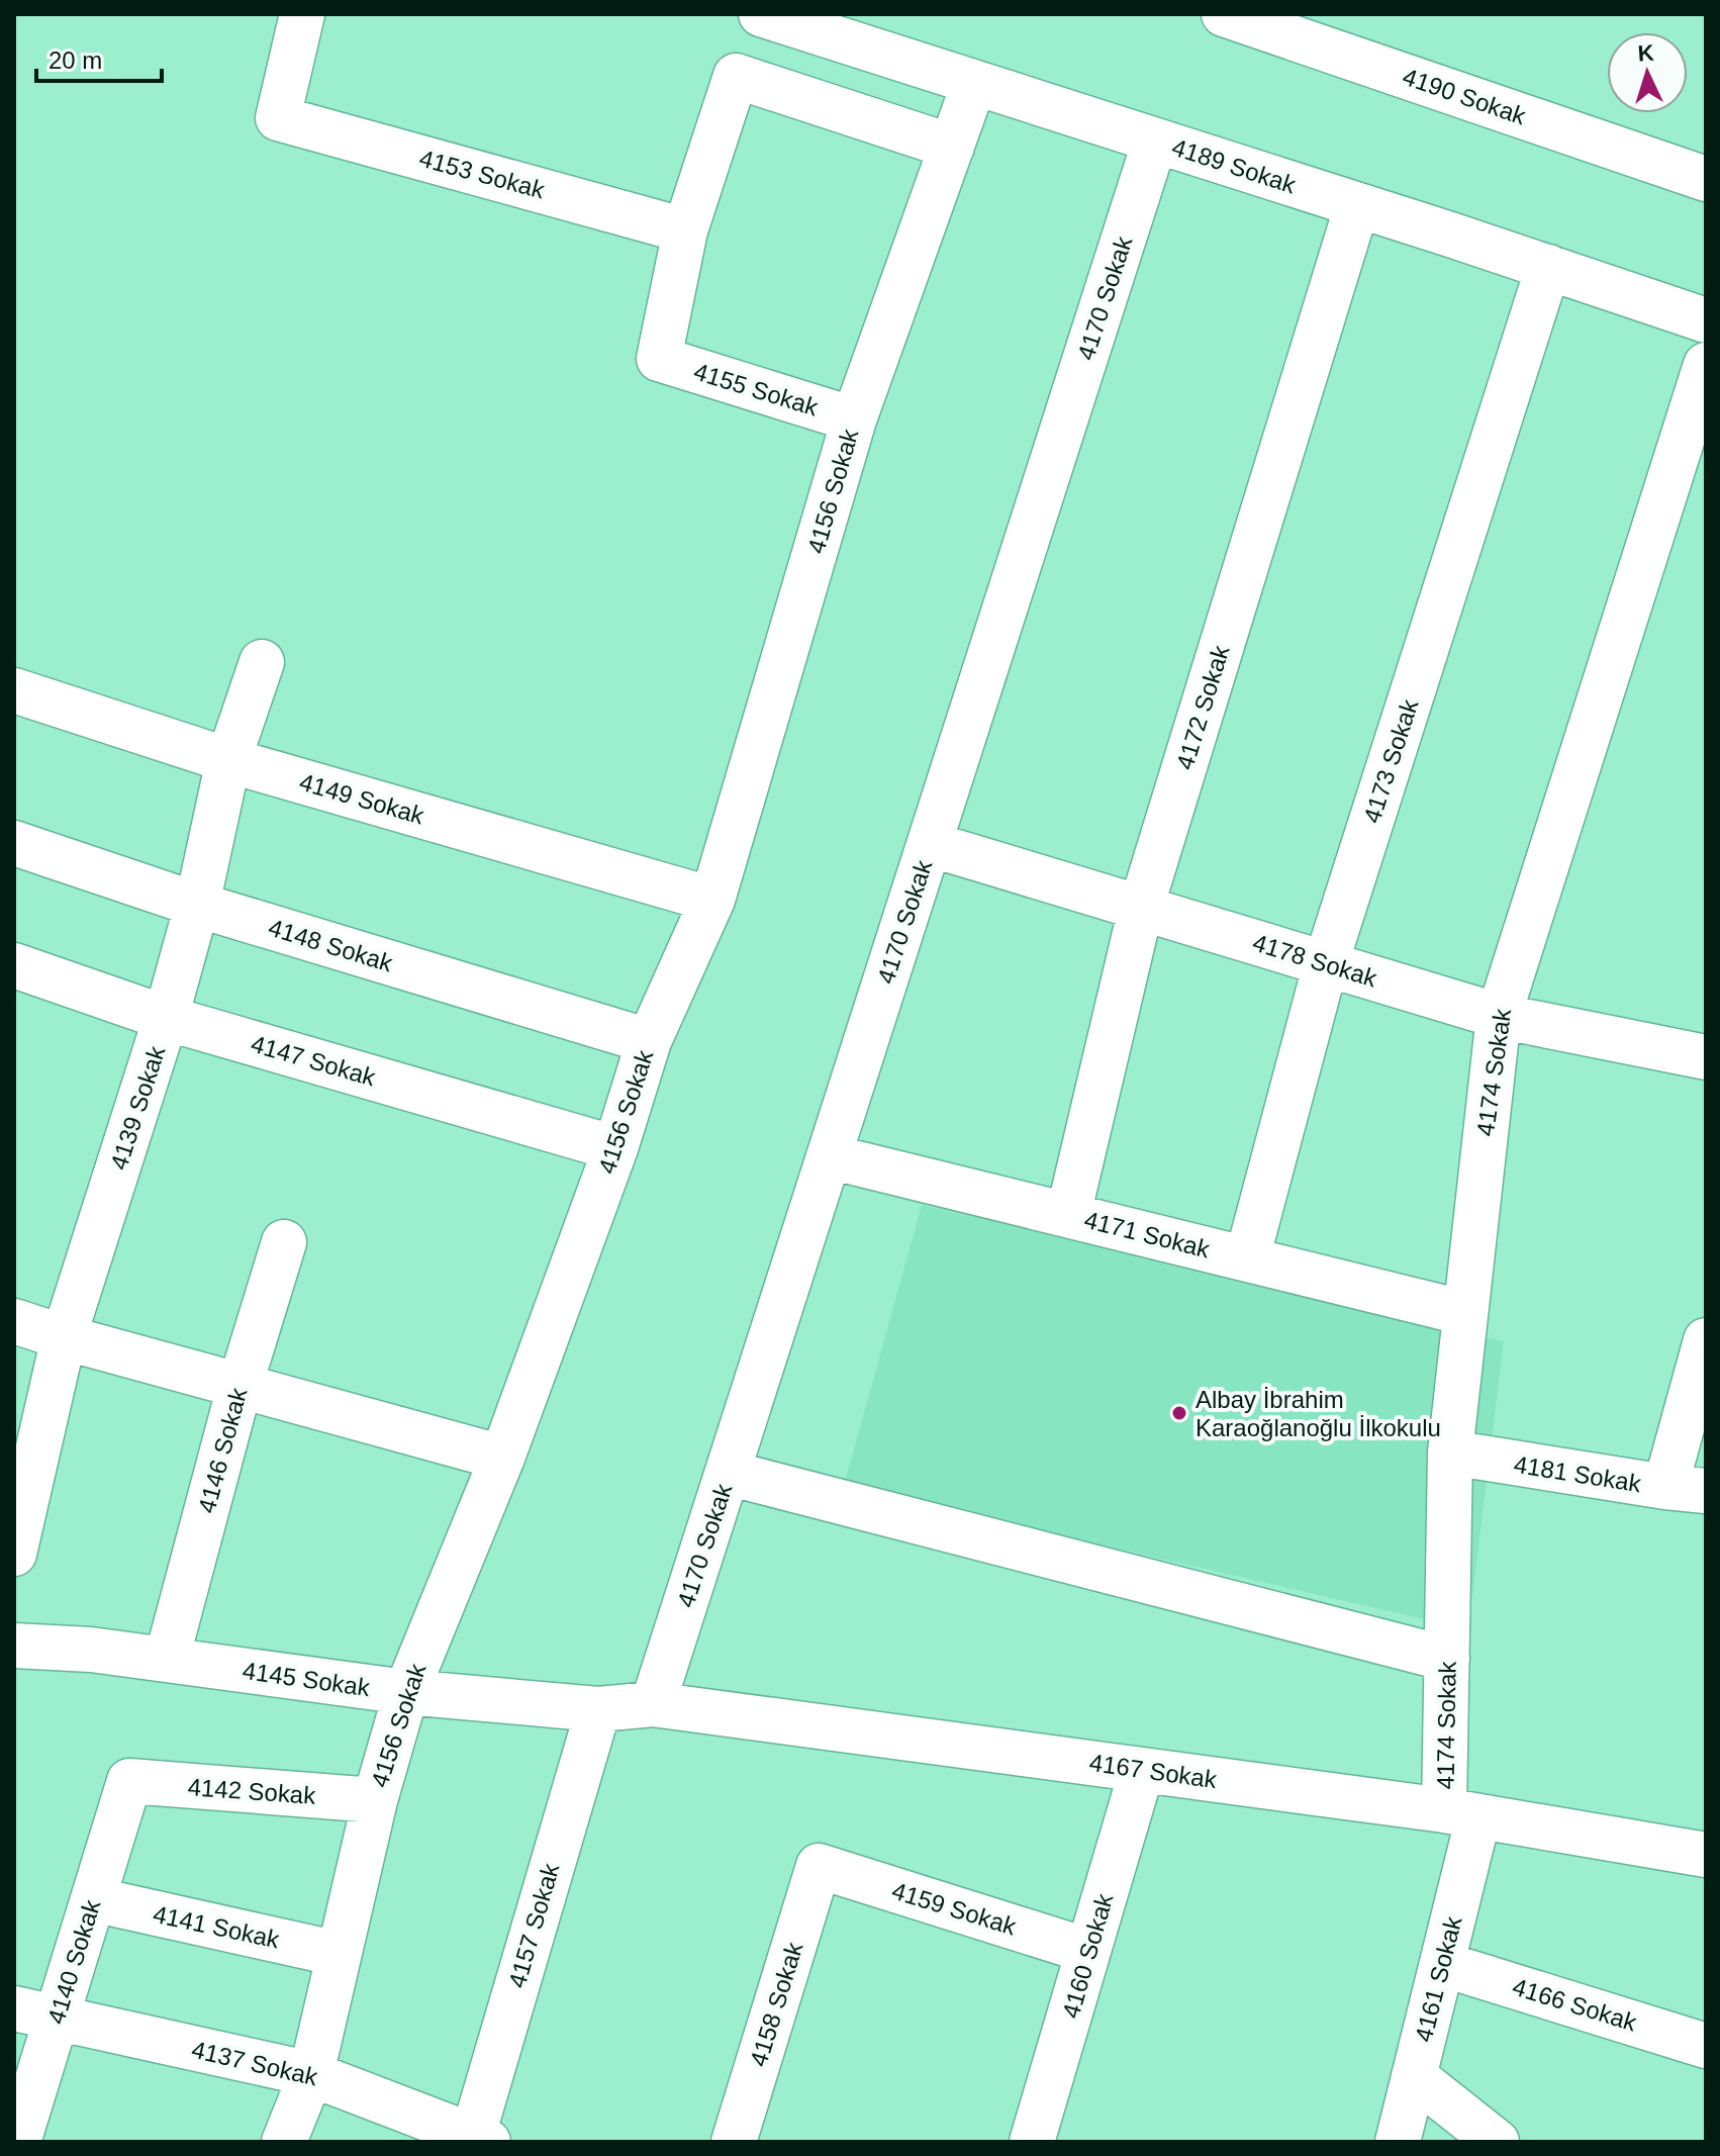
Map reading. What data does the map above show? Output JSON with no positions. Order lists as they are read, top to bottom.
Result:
{
  "streets": {
    "street": [
      "4190 Sokak",
      "4189 Sokak",
      "4153 Sokak",
      "4170 Sokak",
      "4155 Sokak",
      "4156 Sokak",
      "4172 Sokak",
      "4173 Sokak",
      "4149 Sokak",
      "4148 Sokak",
      "4178 Sokak",
      "4147 Sokak",
      "4174 Sokak",
      "4139 Sokak",
      "4171 Sokak",
      "4146 Sokak",
      "4181 Sokak",
      "4145 Sokak",
      "4167 Sokak",
      "4142 Sokak",
      "4159 Sokak",
      "4157 Sokak",
      "4141 Sokak",
      "4160 Sokak",
      "4140 Sokak",
      "4161 Sokak",
      "4158 Sokak",
      "4166 Sokak",
      "4137 Sokak"
    ]
  },
  "crossings": [
    ["4189 Sokak", "4170 Sokak"],
    ["4189 Sokak", "4156 Sokak"],
    ["4189 Sokak", "4172 Sokak"],
    ["4189 Sokak", "4173 Sokak"],
    ["4153 Sokak", "4155 Sokak"],
    ["4170 Sokak", "4178 Sokak"],
    ["4170 Sokak", "4171 Sokak"],
    ["4170 Sokak", "4167 Sokak"],
    ["4155 Sokak", "4156 Sokak"],
    ["4156 Sokak", "4149 Sokak"],
    ["4156 Sokak", "4148 Sokak"],
    ["4156 Sokak", "4147 Sokak"],
    ["4156 Sokak", "4145 Sokak"],
    ["4156 Sokak", "4142 Sokak"],
    ["4156 Sokak", "4141 Sokak"],
    ["4156 Sokak", "4137 Sokak"],
    ["4172 Sokak", "4178 Sokak"],
    ["4172 Sokak", "4171 Sokak"],
    ["4173 Sokak", "4178 Sokak"],
    ["4173 Sokak", "4171 Sokak"],
    ["4149 Sokak", "4139 Sokak"],
    ["4148 Sokak", "4139 Sokak"],
    ["4178 Sokak", "4174 Sokak"],
    ["4147 Sokak", "4139 Sokak"],
    ["4174 Sokak", "4171 Sokak"],
    ["4174 Sokak", "4181 Sokak"],
    ["4174 Sokak", "4167 Sokak"],
    ["4174 Sokak", "4161 Sokak"],
    ["4146 Sokak", "4145 Sokak"],
    ["4145 Sokak", "4167 Sokak"],
    ["4145 Sokak", "4157 Sokak"],
    ["4167 Sokak", "4157 Sokak"],
    ["4167 Sokak", "4160 Sokak"],
    ["4167 Sokak", "4161 Sokak"],
    ["4142 Sokak", "4140 Sokak"],
    ["4159 Sokak", "4160 Sokak"],
    ["4159 Sokak", "4158 Sokak"],
    ["4157 Sokak", "4137 Sokak"],
    ["4141 Sokak", "4140 Sokak"],
    ["4140 Sokak", "4137 Sokak"],
    ["4161 Sokak", "4166 Sokak"]
  ],
  "places": ["Albay İbrahim Karaoğlanoğlu İlkokulu"],
  "scale_bar": "20 m",
  "north": "top"
}
